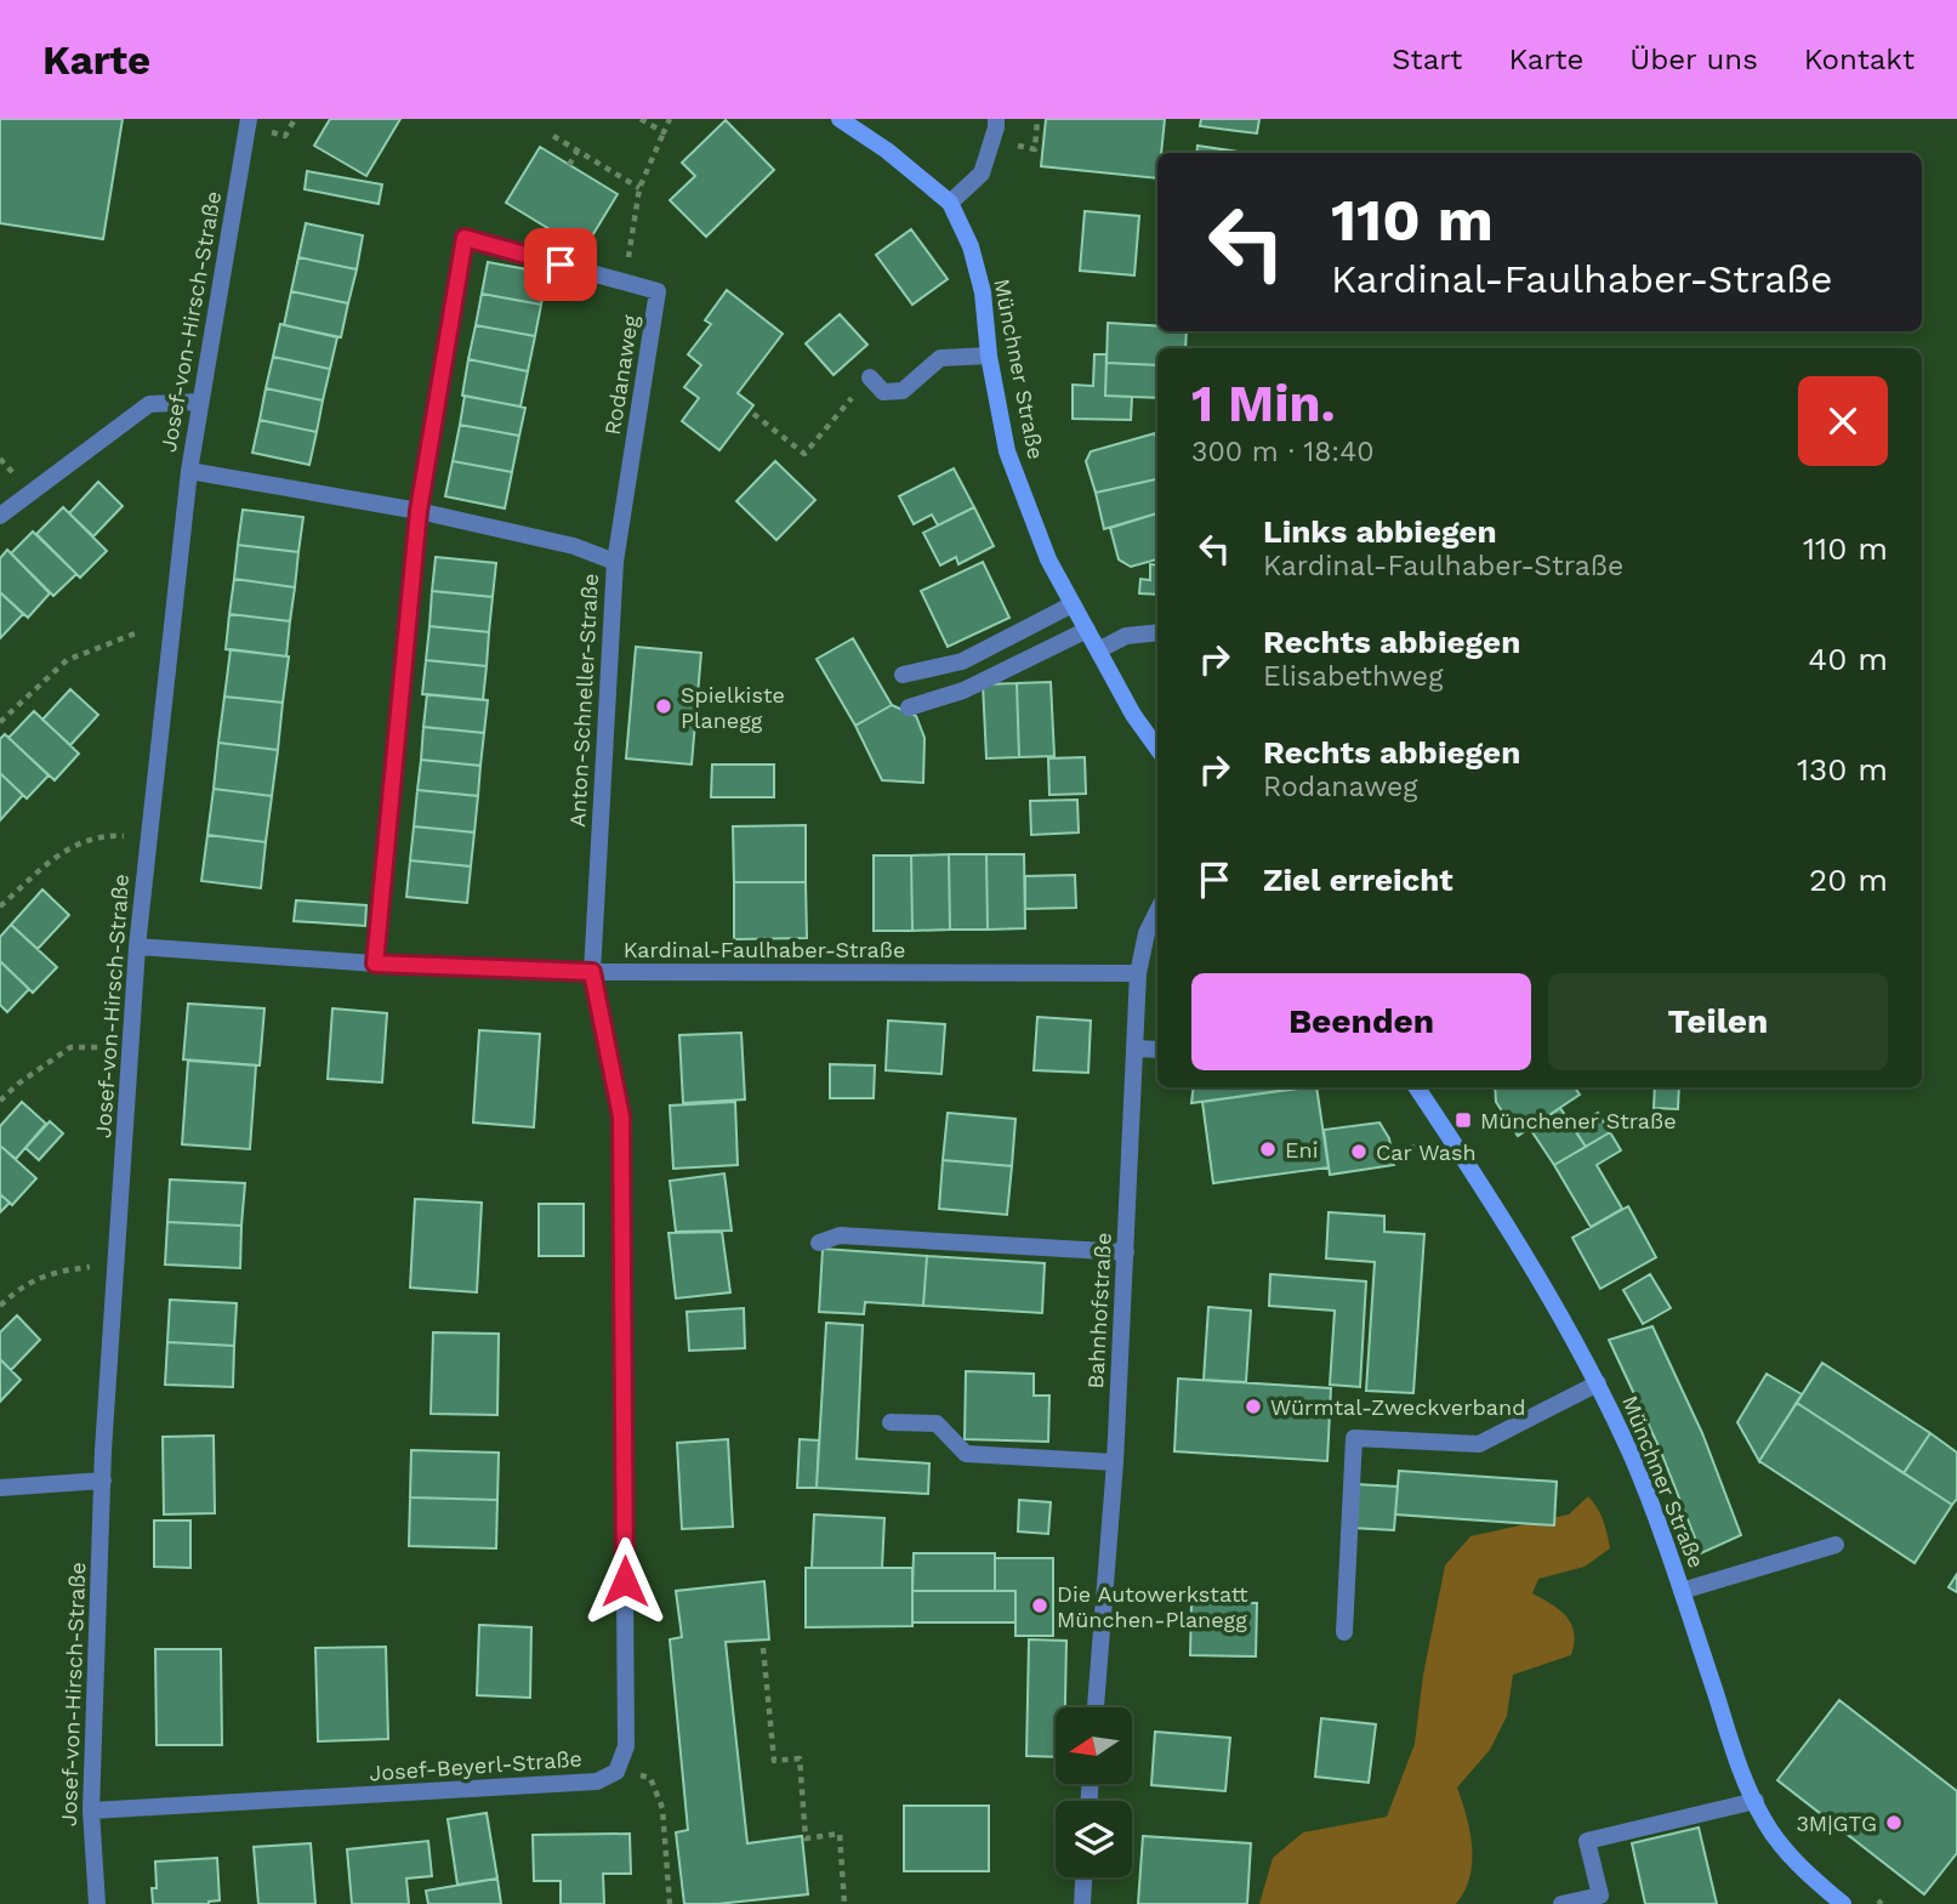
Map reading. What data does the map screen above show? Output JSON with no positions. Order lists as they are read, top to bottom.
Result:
{
  "streets": {
    "main road": ["Münchner Straße"],
    "street": [
      "Josef-von-Hirsch-Straße",
      "Rodanaweg",
      "Anton-Schneller-Straße",
      "Kardinal-Faulhaber-Straße",
      "Bahnhofstraße",
      "Josef-Beyerl-Straße"
    ]
  },
  "crossings": [
    ["Josef-von-Hirsch-Straße", "Anton-Schneller-Straße"],
    ["Josef-von-Hirsch-Straße", "Kardinal-Faulhaber-Straße"],
    ["Josef-von-Hirsch-Straße", "Josef-Beyerl-Straße"],
    ["Rodanaweg", "Anton-Schneller-Straße"],
    ["Anton-Schneller-Straße", "Kardinal-Faulhaber-Straße"],
    ["Kardinal-Faulhaber-Straße", "Bahnhofstraße"]
  ],
  "places": {
    "other": [
      "Spielkiste Planegg",
      "Eni",
      "Car Wash",
      "Würmtal-Zweckverband",
      "Die Autowerkstatt München-Planegg",
      "3M|GTG"
    ],
    "transit": ["Münchener Straße"]
  },
  "north": "left",
  "page": {
    "header": "Karte",
    "nav": [
      "Start",
      "Karte",
      "Über uns",
      "Kontakt"
    ],
    "turn": ["110 m", "Kardinal-Faulhaber-Straße"],
    "heading": ["1 Min.", "300 m · 18:40"],
    "list": [
      {
        "name": "Links abbiegen",
        "note": "Kardinal-Faulhaber-Straße",
        "value": "110 m"
      },
      {
        "name": "Rechts abbiegen",
        "note": "Elisabethweg",
        "value": "40 m"
      },
      {
        "name": "Rechts abbiegen",
        "note": "Rodanaweg",
        "value": "130 m"
      },
      {
        "name": "Ziel erreicht",
        "value": "20 m"
      }
    ],
    "buttons": ["Beenden", "Teilen"]
  }
}
